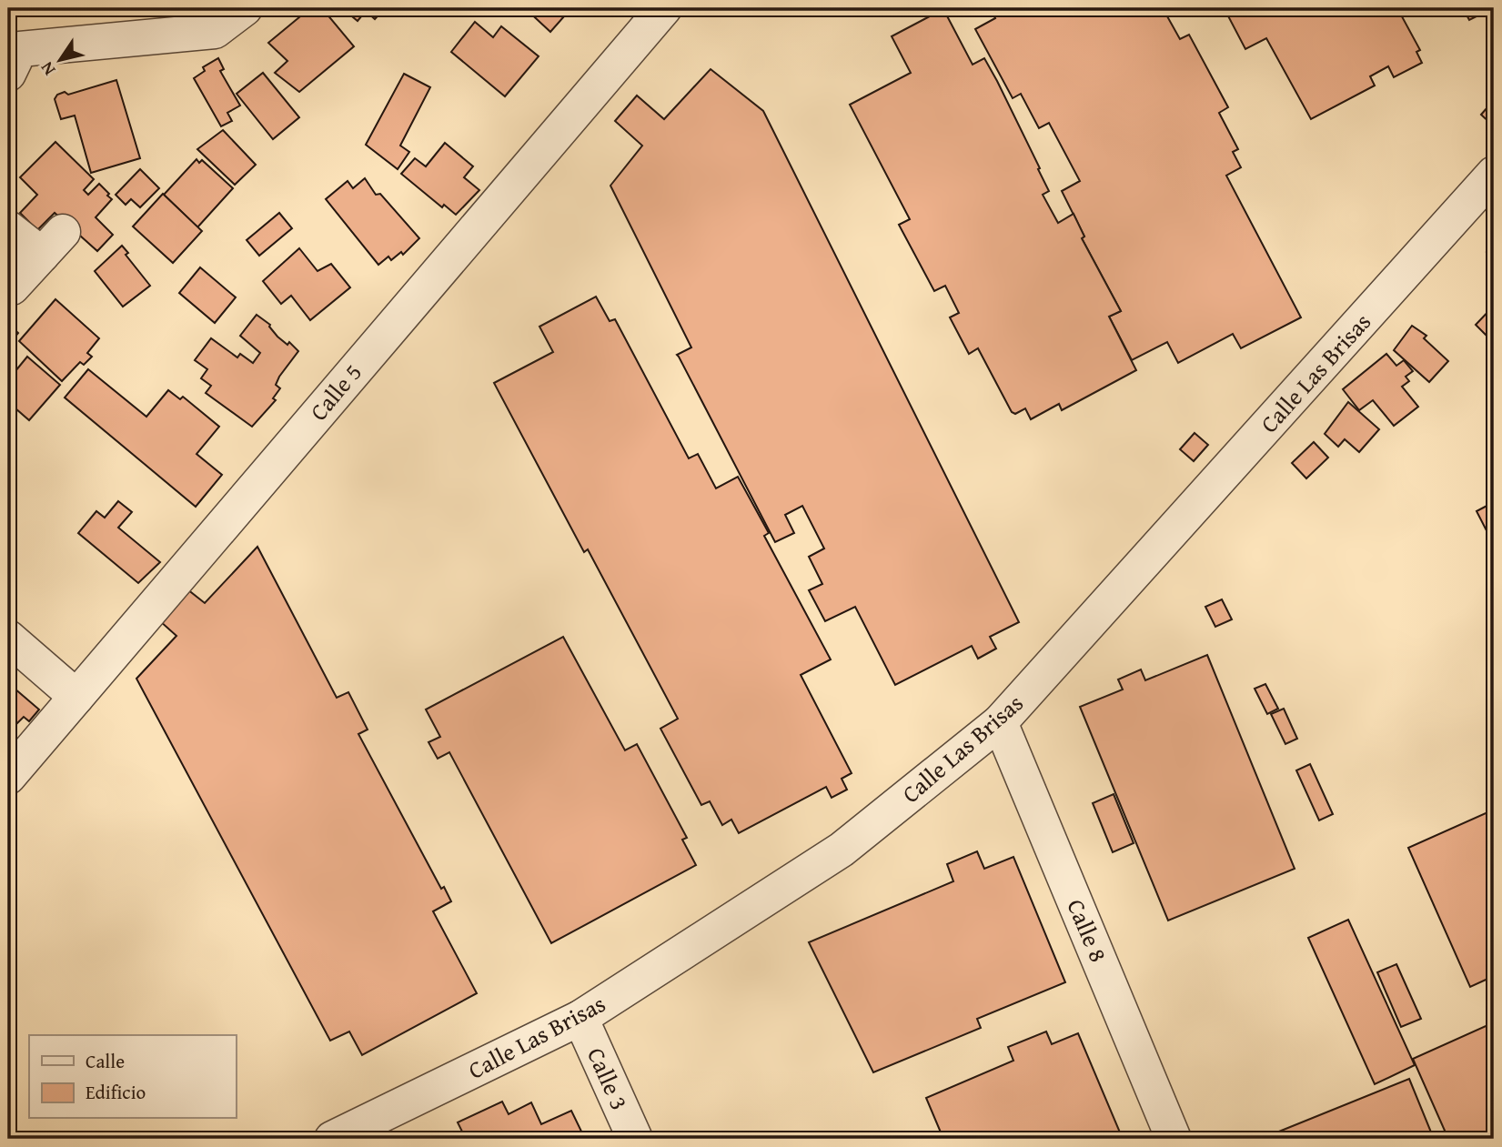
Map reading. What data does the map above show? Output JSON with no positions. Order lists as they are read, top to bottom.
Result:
{
  "streets": {
    "street": [
      "Calle Las Brisas",
      "Calle 5",
      "Calle 8",
      "Calle 3"
    ]
  },
  "crossings": [
    ["Calle Las Brisas", "Calle 8"],
    ["Calle Las Brisas", "Calle 3"]
  ],
  "legend": ["Calle", "Edificio"],
  "north": "bottom left"
}
